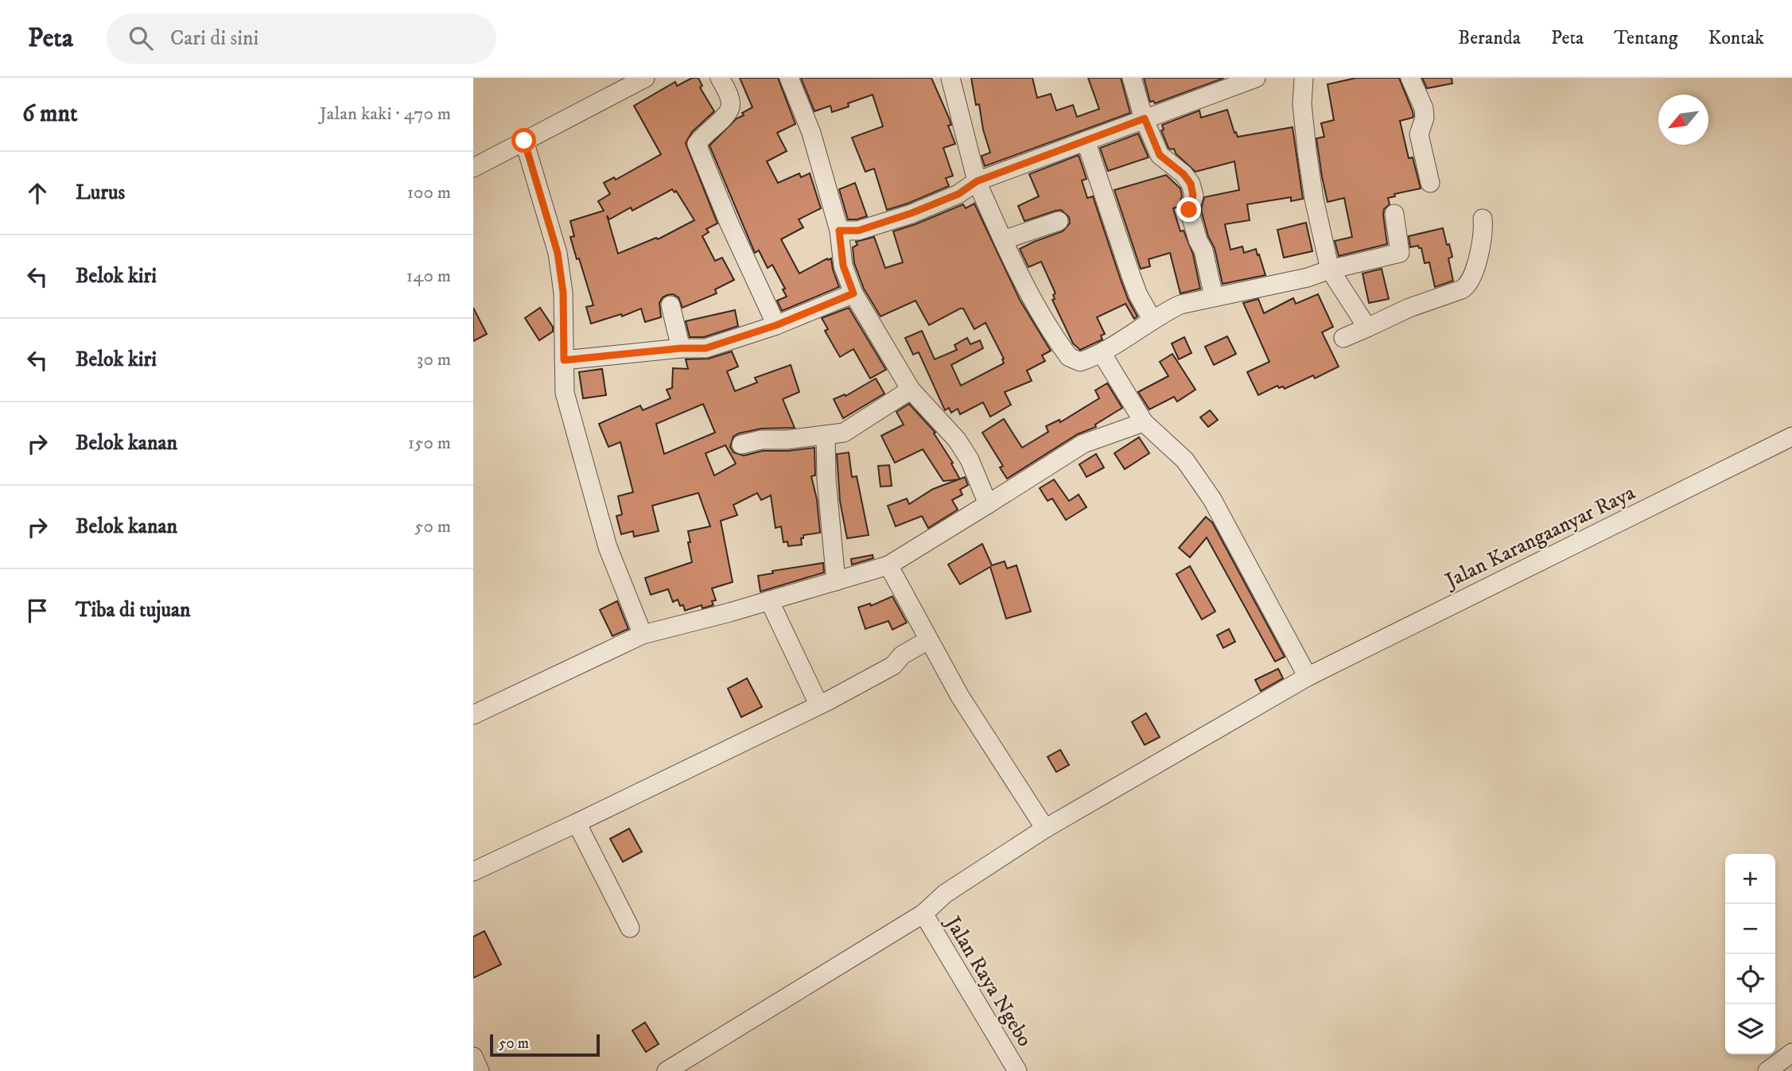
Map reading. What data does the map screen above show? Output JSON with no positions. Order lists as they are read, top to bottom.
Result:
{
  "streets": {
    "street": ["Jalan Karangaanyar Raya", "Jalan Raya Ngebo"]
  },
  "crossings": [
    ["Jalan Karangaanyar Raya", "Jalan Raya Ngebo"]
  ],
  "scale_bar": "50 m",
  "north": "bottom left",
  "page": {
    "header": "Peta",
    "search": "Cari di sini",
    "nav": [
      "Beranda",
      "Peta",
      "Tentang",
      "Kontak"
    ],
    "heading": ["6 mnt", "Jalan kaki · 470 m"],
    "list": [
      ["Lurus", "100 m"],
      ["Belok kiri", "140 m"],
      ["Belok kiri", "30 m"],
      ["Belok kanan", "150 m"],
      ["Belok kanan", "50 m"],
      "Tiba di tujuan"
    ],
    "map_buttons": ["+", "−"],
    "scale": "50 m"
  }
}
